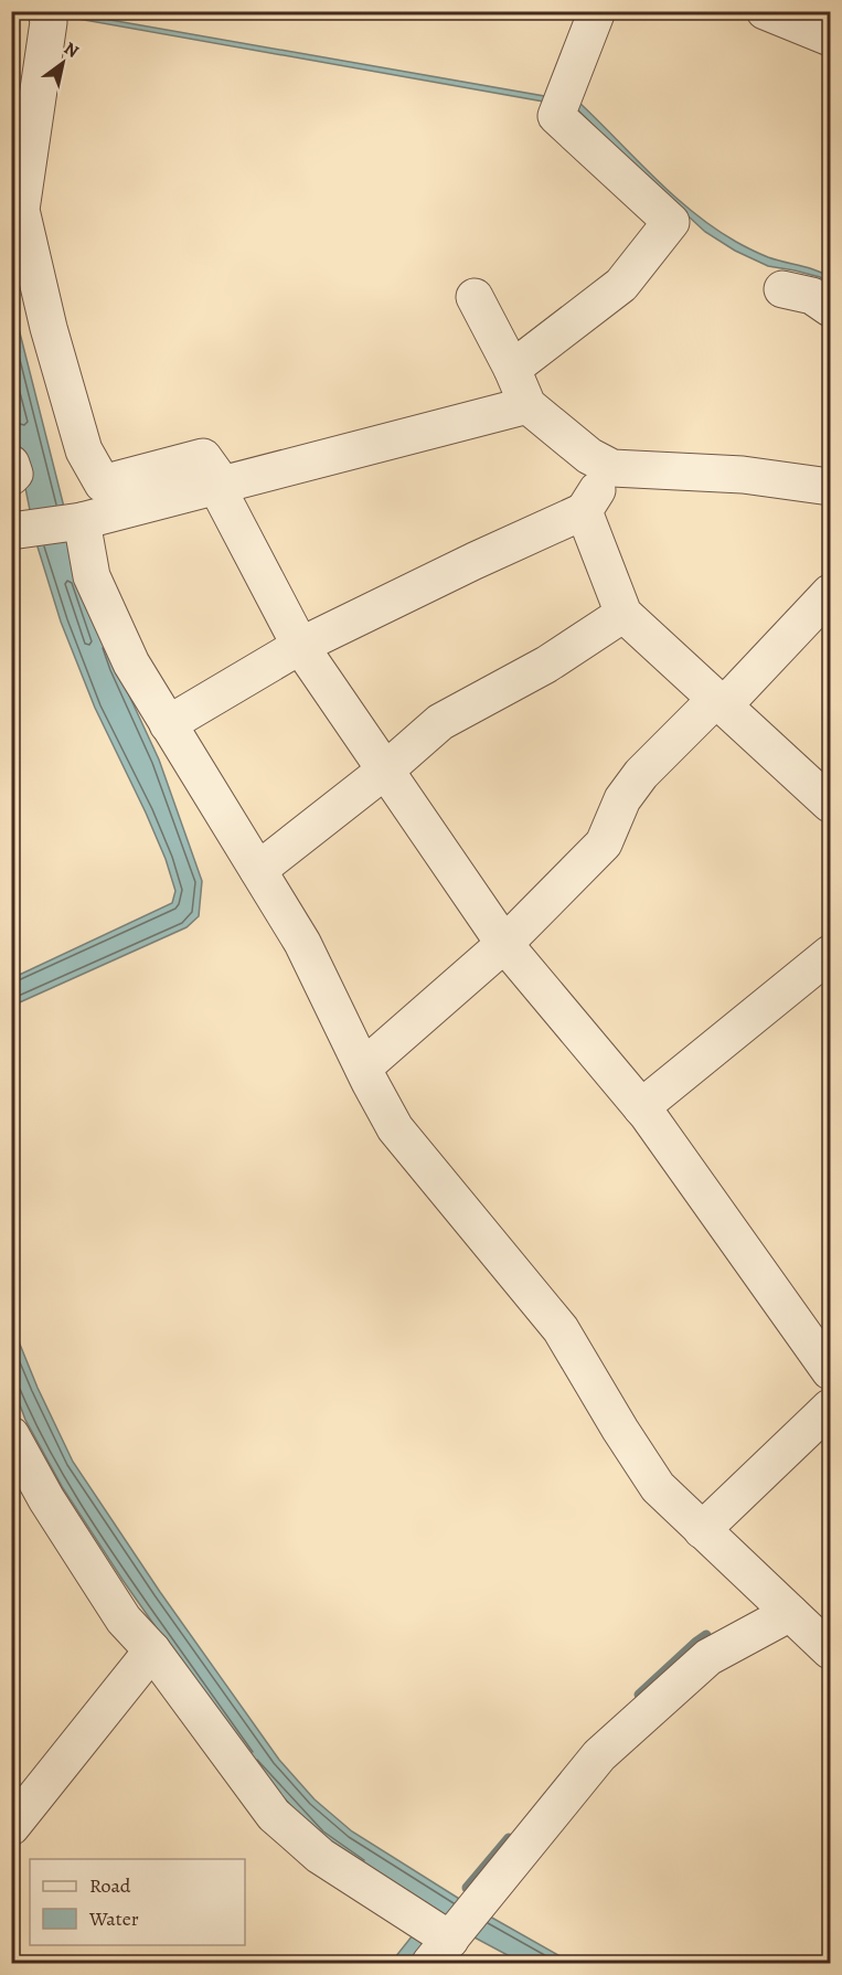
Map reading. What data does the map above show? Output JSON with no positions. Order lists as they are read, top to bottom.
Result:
{
  "legend": ["Road", "Water"],
  "north": "top right"
}
